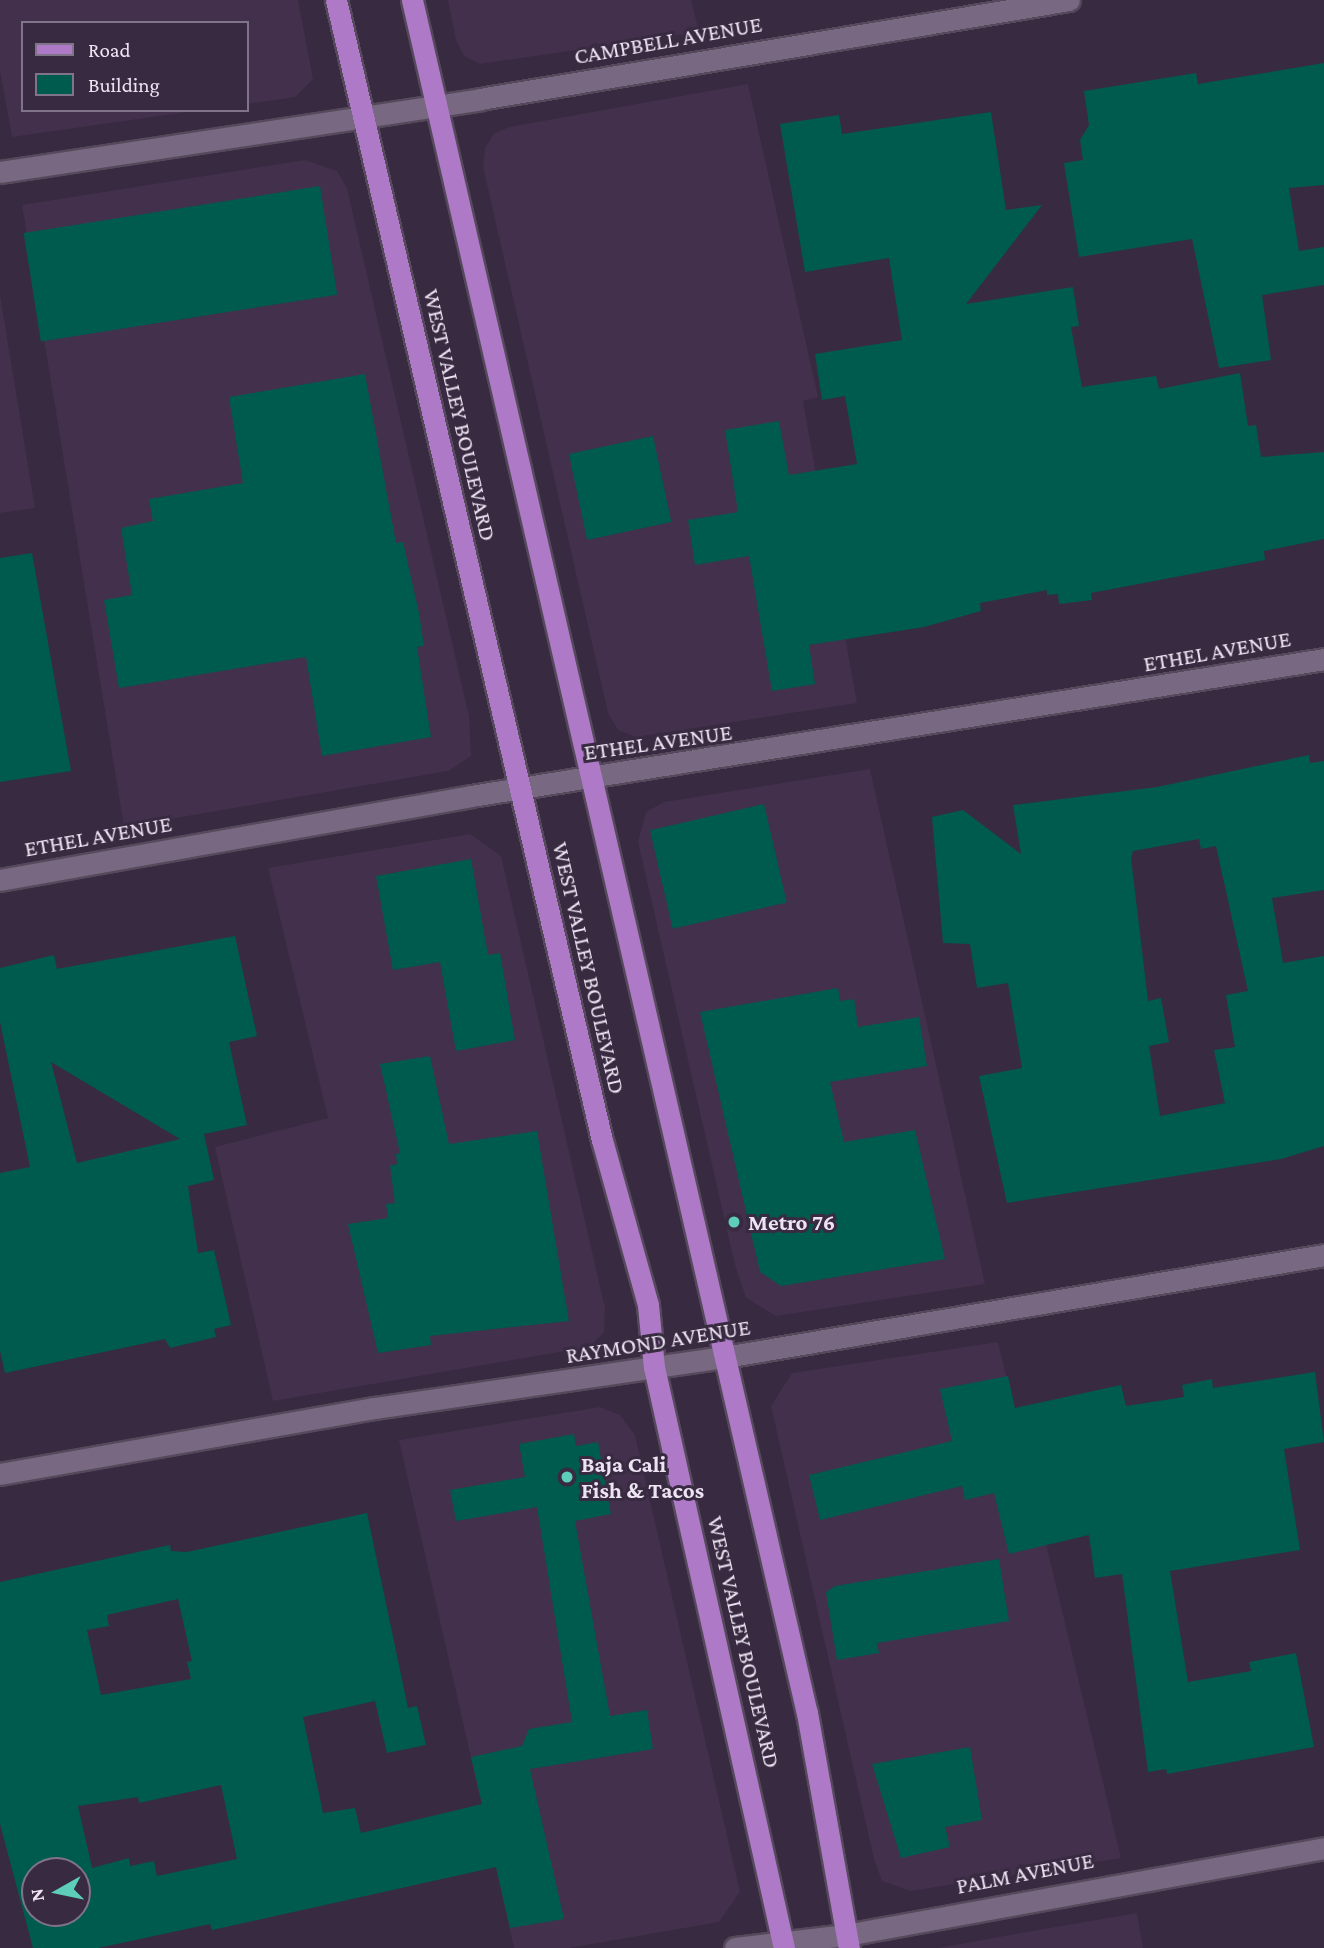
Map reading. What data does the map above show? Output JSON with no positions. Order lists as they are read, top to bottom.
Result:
{
  "streets": {
    "main road": ["WEST VALLEY BOULEVARD"],
    "street": [
      "CAMPBELL AVENUE",
      "ETHEL AVENUE",
      "RAYMOND AVENUE",
      "PALM AVENUE"
    ]
  },
  "crossings": [
    ["CAMPBELL AVENUE", "WEST VALLEY BOULEVARD"],
    ["WEST VALLEY BOULEVARD", "ETHEL AVENUE"],
    ["WEST VALLEY BOULEVARD", "RAYMOND AVENUE"],
    ["WEST VALLEY BOULEVARD", "PALM AVENUE"]
  ],
  "places": ["Metro 76", "Baja Cali Fish & Tacos"],
  "legend": ["Road", "Building"],
  "north": "left"
}
